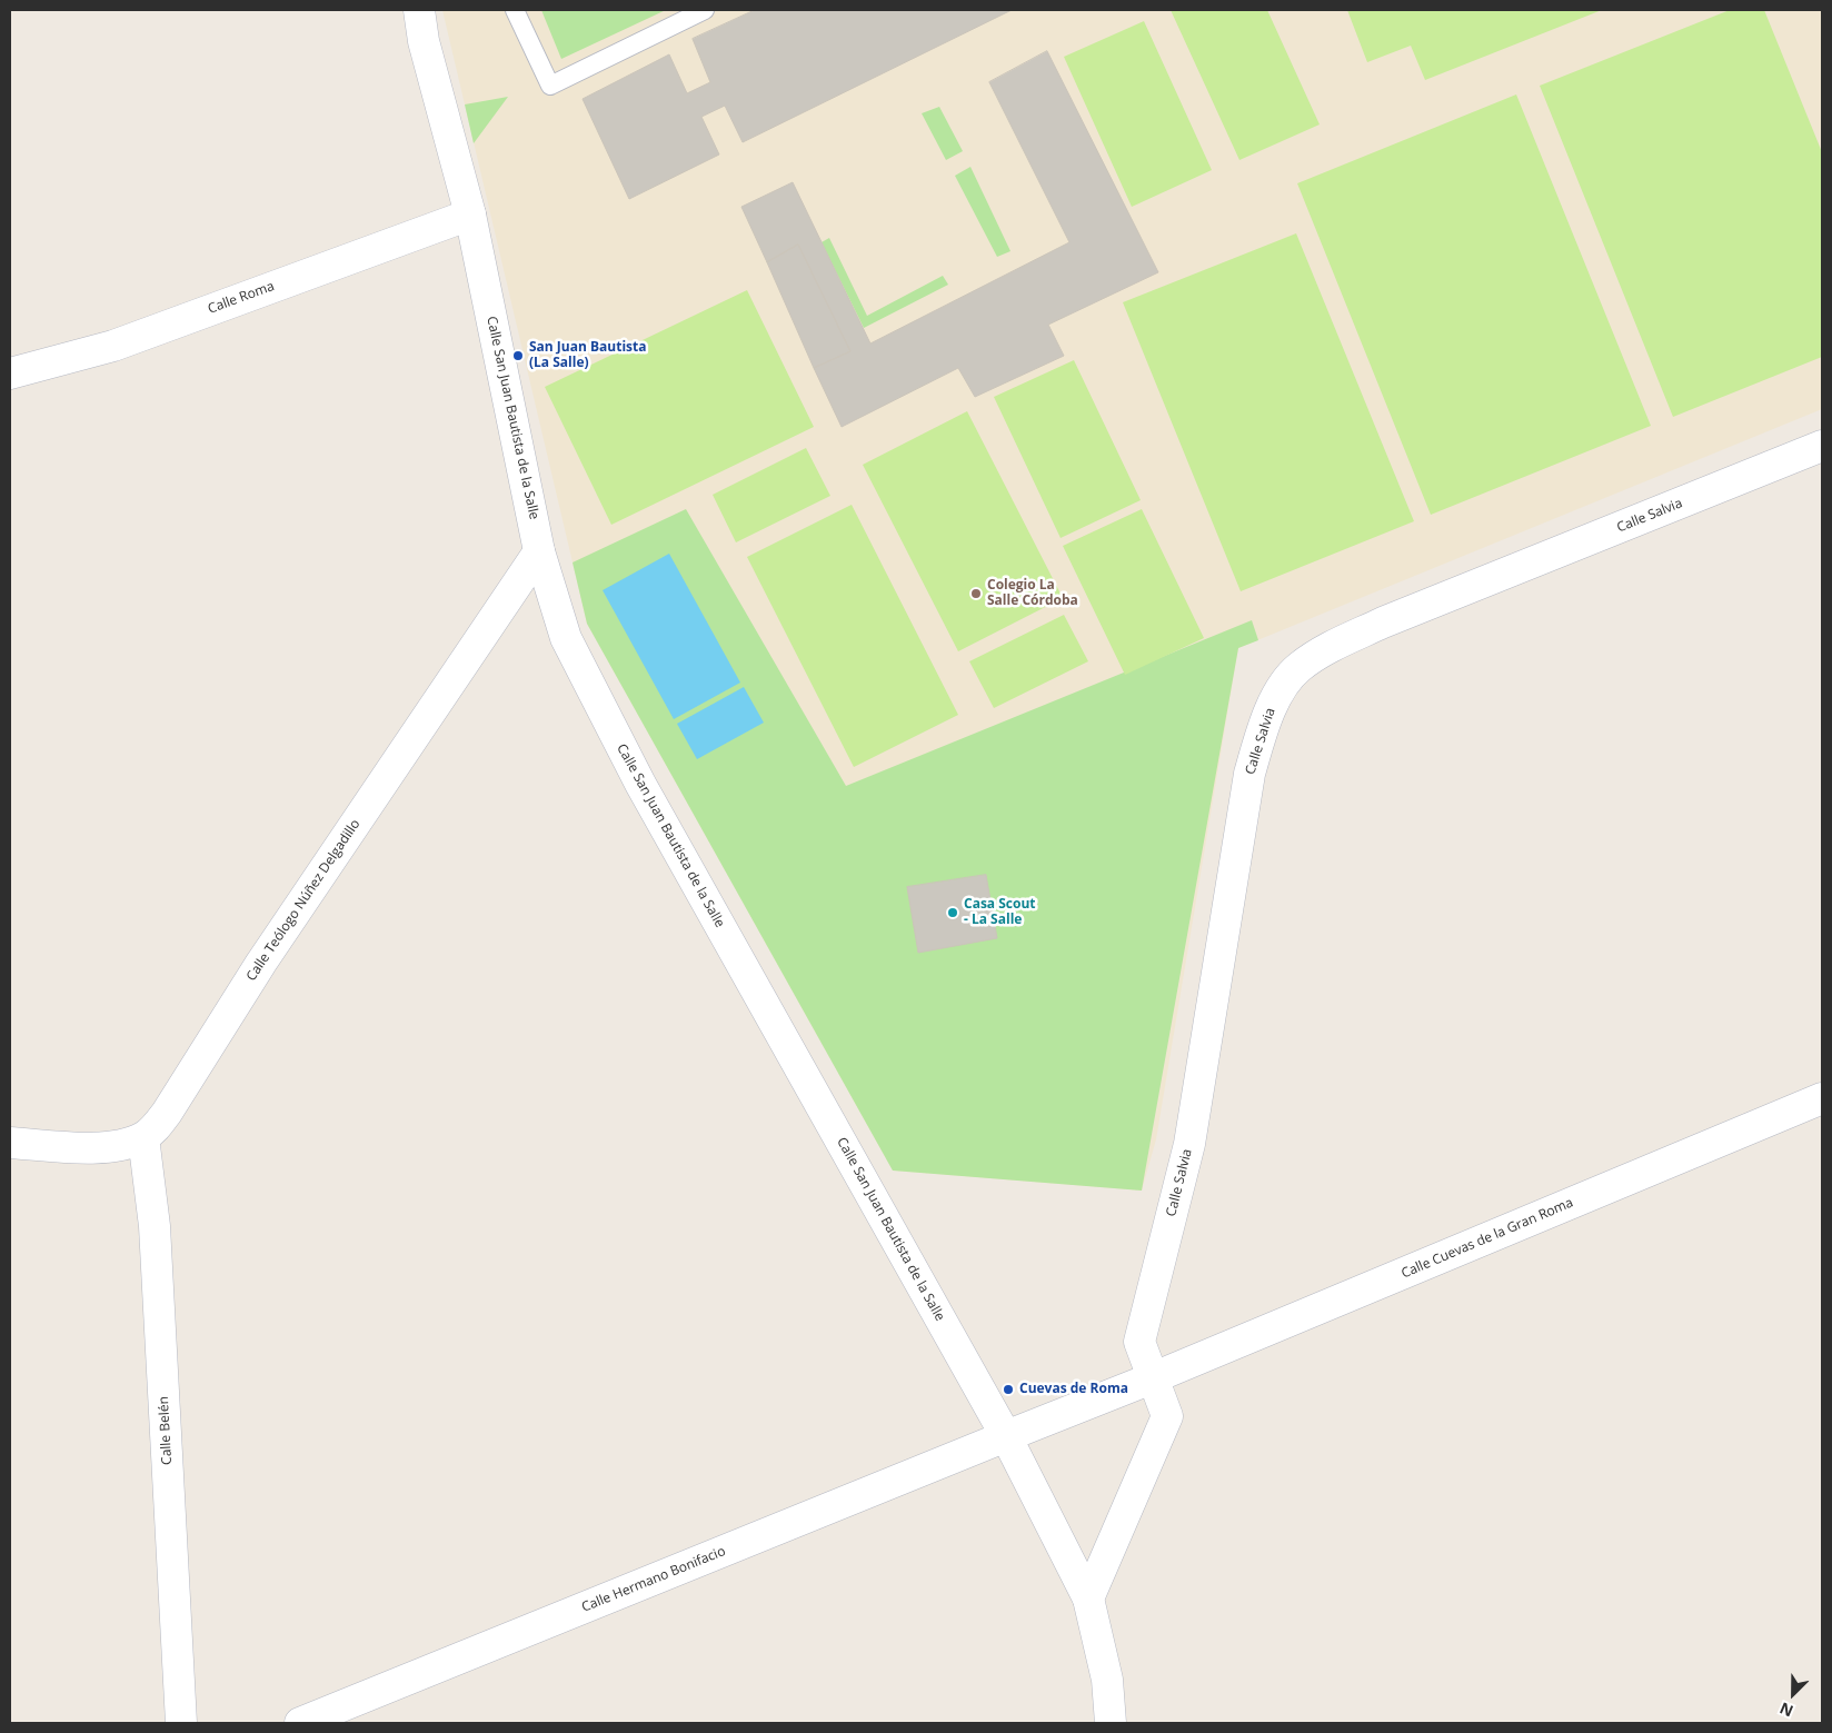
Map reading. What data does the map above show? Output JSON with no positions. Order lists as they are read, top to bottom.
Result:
{
  "streets": {
    "street": [
      "Calle Roma",
      "Calle San Juan Bautista de la Salle",
      "Calle Salvia",
      "Calle Teólogo Núñez Delgadillo",
      "Calle Cuevas de la Gran Roma",
      "Calle Belén",
      "Calle Hermano Bonifacio"
    ]
  },
  "crossings": [
    ["Calle Roma", "Calle San Juan Bautista de la Salle"],
    ["Calle San Juan Bautista de la Salle", "Calle Teólogo Núñez Delgadillo"],
    ["Calle San Juan Bautista de la Salle", "Calle Cuevas de la Gran Roma"],
    ["Calle San Juan Bautista de la Salle", "Calle Hermano Bonifacio"],
    ["Calle Salvia", "Calle Cuevas de la Gran Roma"],
    ["Calle Teólogo Núñez Delgadillo", "Calle Belén"],
    ["Calle Cuevas de la Gran Roma", "Calle Hermano Bonifacio"]
  ],
  "places": [
    "San Juan Bautista (La Salle)",
    "Colegio La Salle Córdoba",
    "Casa Scout - La Salle",
    "Cuevas de Roma"
  ],
  "north": "bottom left"
}
